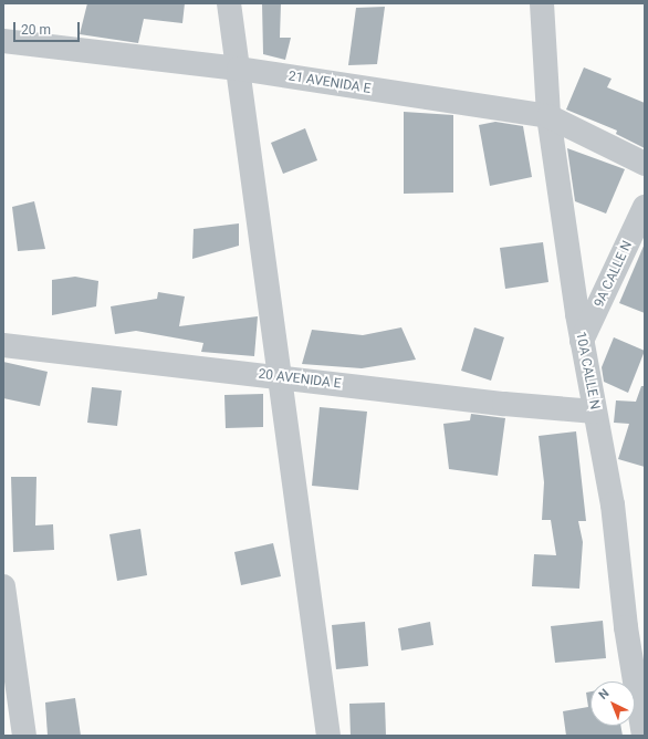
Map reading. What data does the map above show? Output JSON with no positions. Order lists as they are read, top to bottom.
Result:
{
  "streets": {
    "street": [
      "21 AVENIDA E",
      "9A CALLE N",
      "10A CALLE N",
      "20 AVENIDA E"
    ]
  },
  "crossings": [
    ["21 AVENIDA E", "10A CALLE N"],
    ["9A CALLE N", "10A CALLE N"],
    ["10A CALLE N", "20 AVENIDA E"]
  ],
  "scale_bar": "20 m",
  "north": "top left"
}
